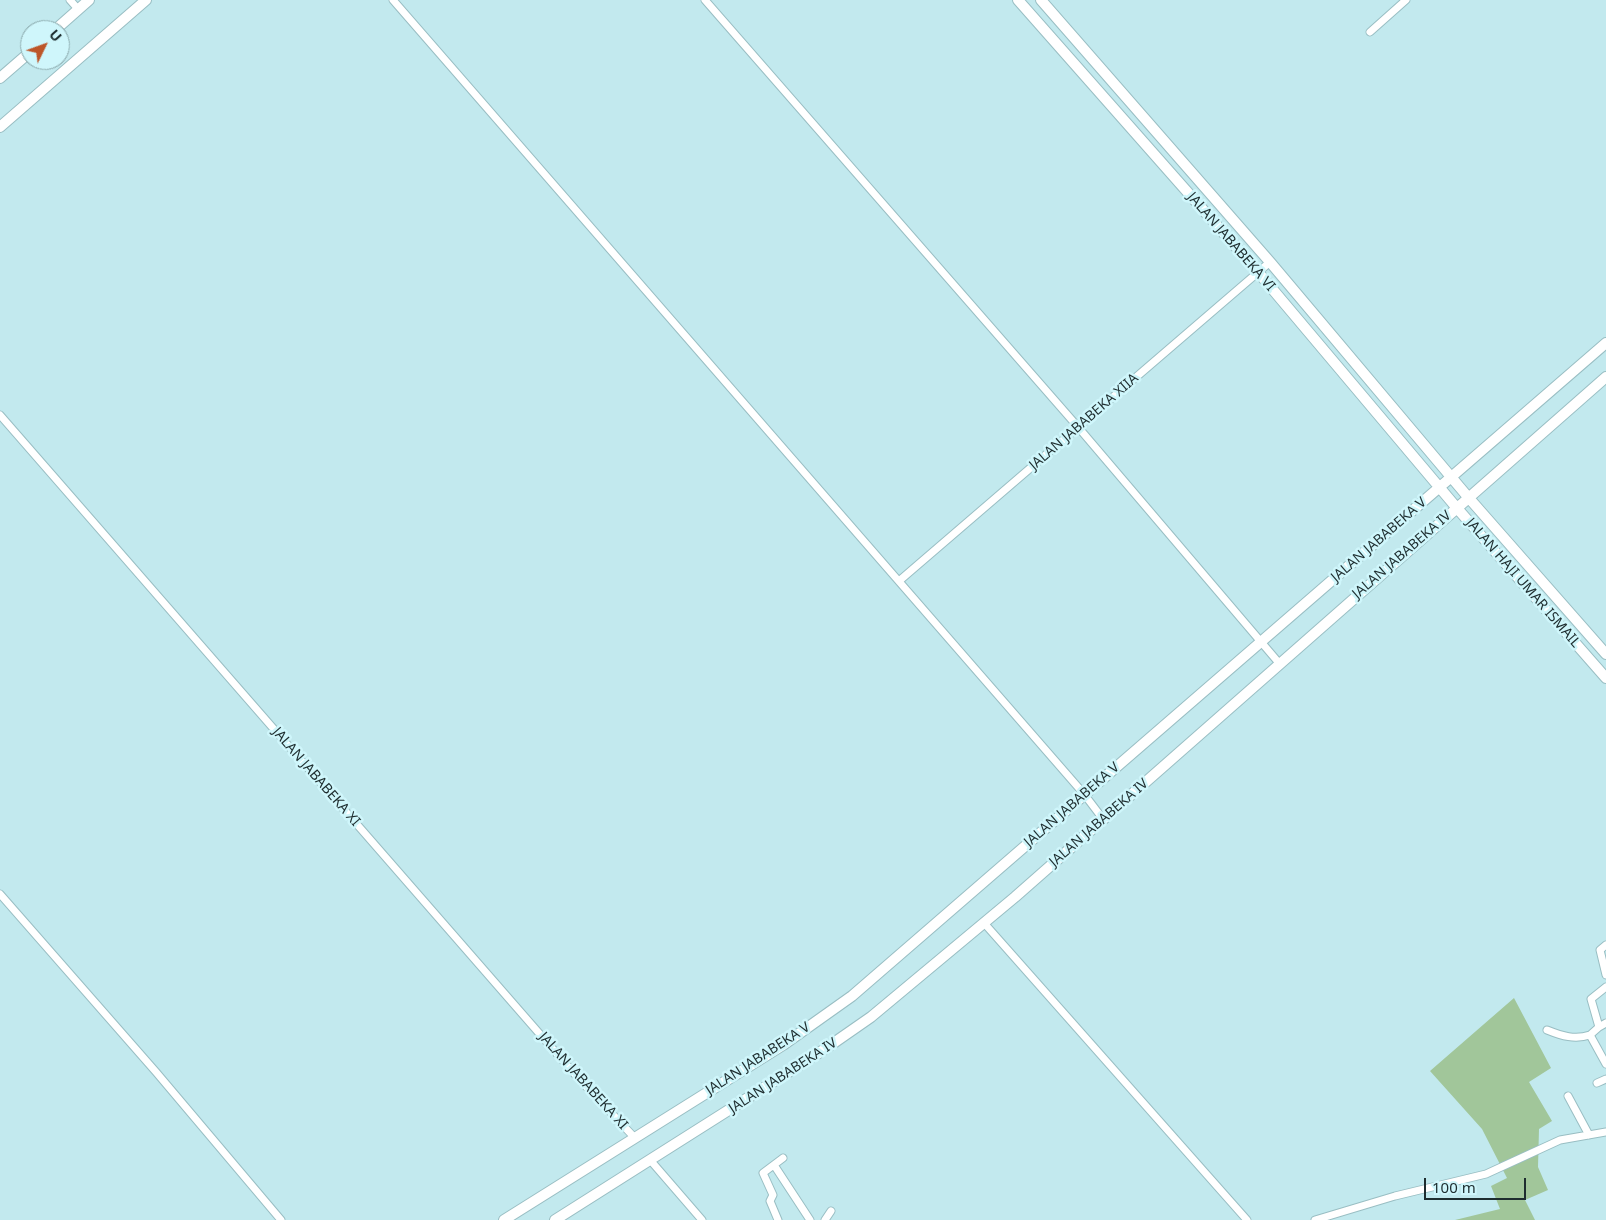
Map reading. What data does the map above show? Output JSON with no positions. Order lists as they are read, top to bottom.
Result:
{
  "streets": {
    "street": [
      "JALAN JABABEKA VI",
      "JALAN JABABEKA XIIA",
      "JALAN JABABEKA V",
      "JALAN JABABEKA IV",
      "JALAN HAJI UMAR ISMAIL",
      "JALAN JABABEKA XI"
    ]
  },
  "crossings": [
    ["JALAN JABABEKA VI", "JALAN JABABEKA XIIA"],
    ["JALAN JABABEKA VI", "JALAN JABABEKA V"],
    ["JALAN JABABEKA VI", "JALAN HAJI UMAR ISMAIL"],
    ["JALAN JABABEKA V", "JALAN HAJI UMAR ISMAIL"],
    ["JALAN JABABEKA V", "JALAN JABABEKA XI"],
    ["JALAN JABABEKA IV", "JALAN HAJI UMAR ISMAIL"]
  ],
  "scale_bar": "100 m",
  "north": "top right"
}
